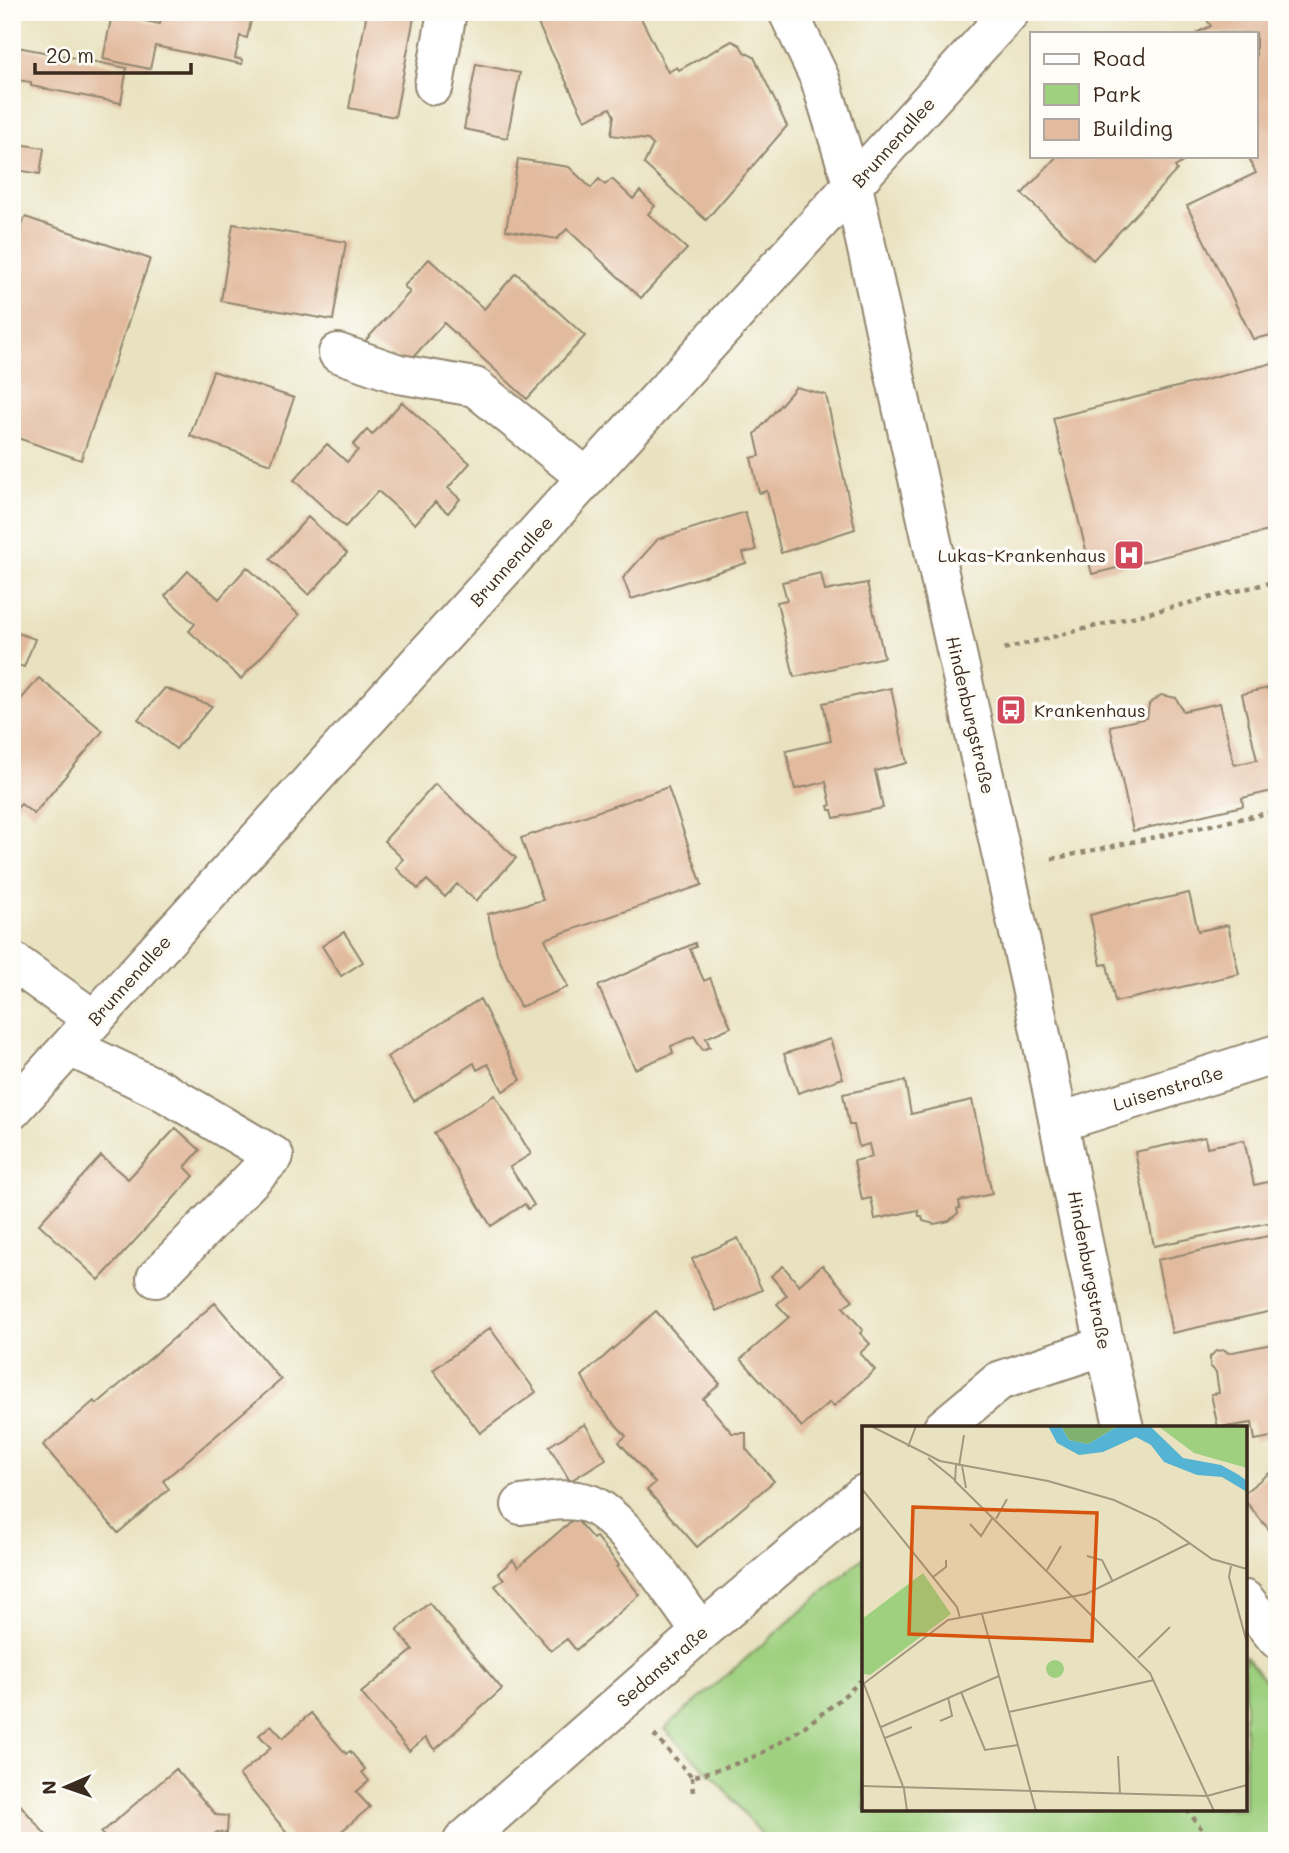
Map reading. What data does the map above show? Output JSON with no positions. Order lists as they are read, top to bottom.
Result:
{
  "streets": {
    "street": [
      "Brunnenallee",
      "Hindenburgstraße",
      "Luisenstraße",
      "Sedanstraße"
    ]
  },
  "crossings": [
    ["Brunnenallee", "Hindenburgstraße"],
    ["Hindenburgstraße", "Luisenstraße"]
  ],
  "places": {
    "hospital": ["Lukas-Krankenhaus"],
    "bus stop": ["Krankenhaus"]
  },
  "legend": ["Road", "Park", "Building"],
  "scale_bar": "20 m",
  "north": "left"
}
